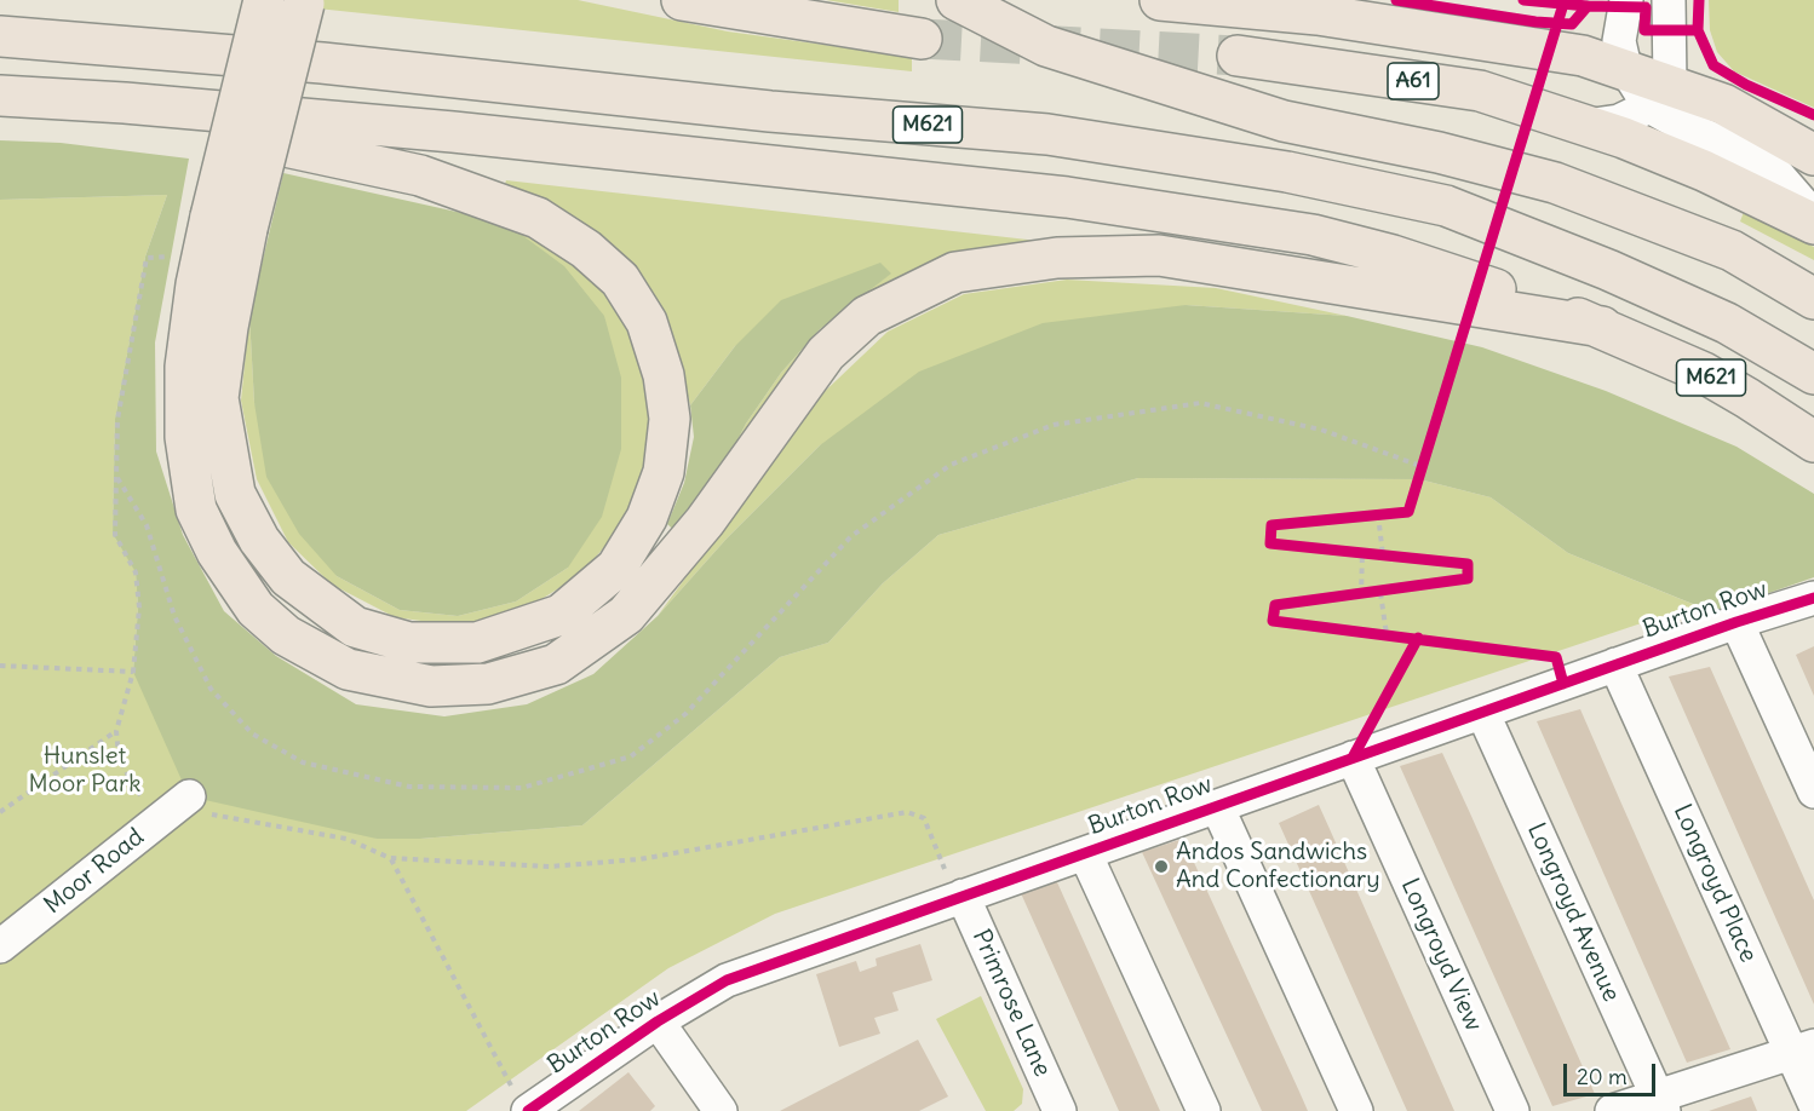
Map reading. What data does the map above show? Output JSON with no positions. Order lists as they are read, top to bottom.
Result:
{
  "streets": {
    "highway": ["A61", "M621"],
    "street": [
      "Burton Row",
      "Moor Road",
      "Longroyd Place",
      "Longroyd Avenue",
      "Longroyd View",
      "Primrose Lane"
    ]
  },
  "crossings": [
    ["Burton Row", "Longroyd Place"],
    ["Burton Row", "Longroyd Avenue"],
    ["Burton Row", "Longroyd View"],
    ["Burton Row", "Primrose Lane"]
  ],
  "parks": ["Hunslet Moor Park"],
  "places": ["Andos Sandwichs And Confectionary"],
  "scale_bar": "20 m"
}
